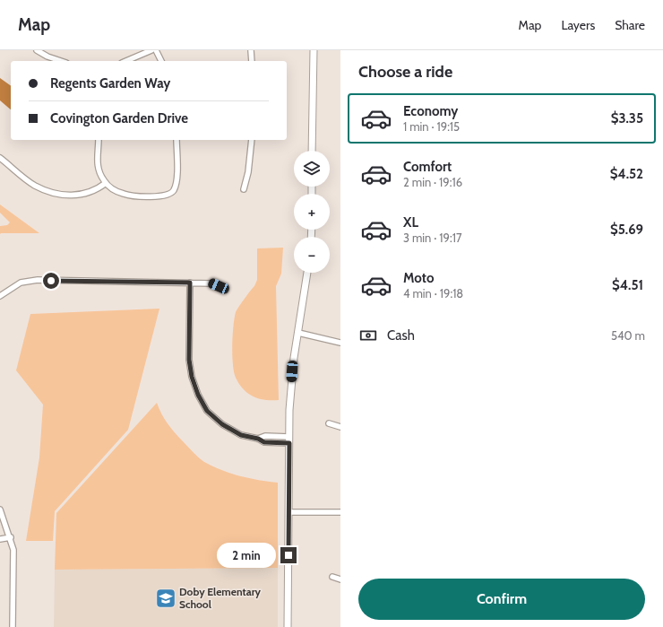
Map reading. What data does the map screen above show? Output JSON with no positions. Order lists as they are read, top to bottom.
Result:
{
  "places": {
    "school or university": ["Doby Elementary School"]
  },
  "page": {
    "header": "Map",
    "nav": ["Map", "Layers", "Share"],
    "heading": "Choose a ride",
    "banner": ["Regents Garden Way", "Covington Garden Drive"],
    "list": [
      {
        "name": "Economy",
        "note": "1 min · 19:15",
        "value": "$3.35"
      },
      {
        "name": "Comfort",
        "note": "2 min · 19:16",
        "value": "$4.52"
      },
      {
        "name": "XL",
        "note": "3 min · 19:17",
        "value": "$5.69"
      },
      {
        "name": "Moto",
        "note": "4 min · 19:18",
        "value": "$4.51"
      }
    ],
    "map_buttons": ["+", "−"],
    "pay": ["Cash", "540 m"],
    "bubble": "2 min",
    "buttons": "Confirm"
  }
}
